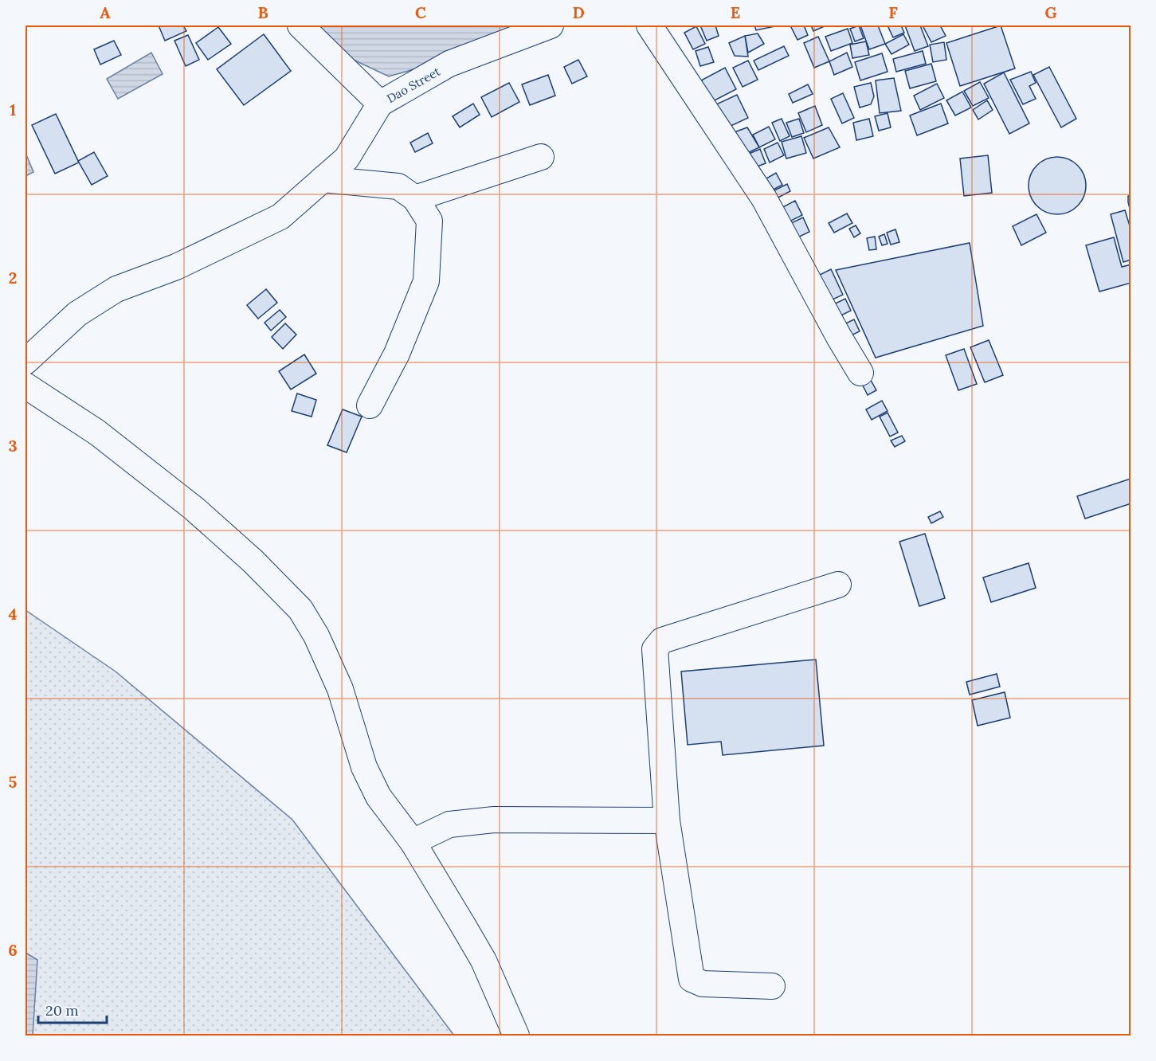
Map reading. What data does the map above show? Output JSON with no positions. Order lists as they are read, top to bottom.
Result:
{
  "streets": {
    "street": ["Dao Street"]
  },
  "scale_bar": "20 m",
  "grid": {
    "columns": [
      "A",
      "B",
      "C",
      "D",
      "E",
      "F",
      "G"
    ],
    "rows": [
      "1",
      "2",
      "3",
      "4",
      "5",
      "6"
    ]
  }
}
